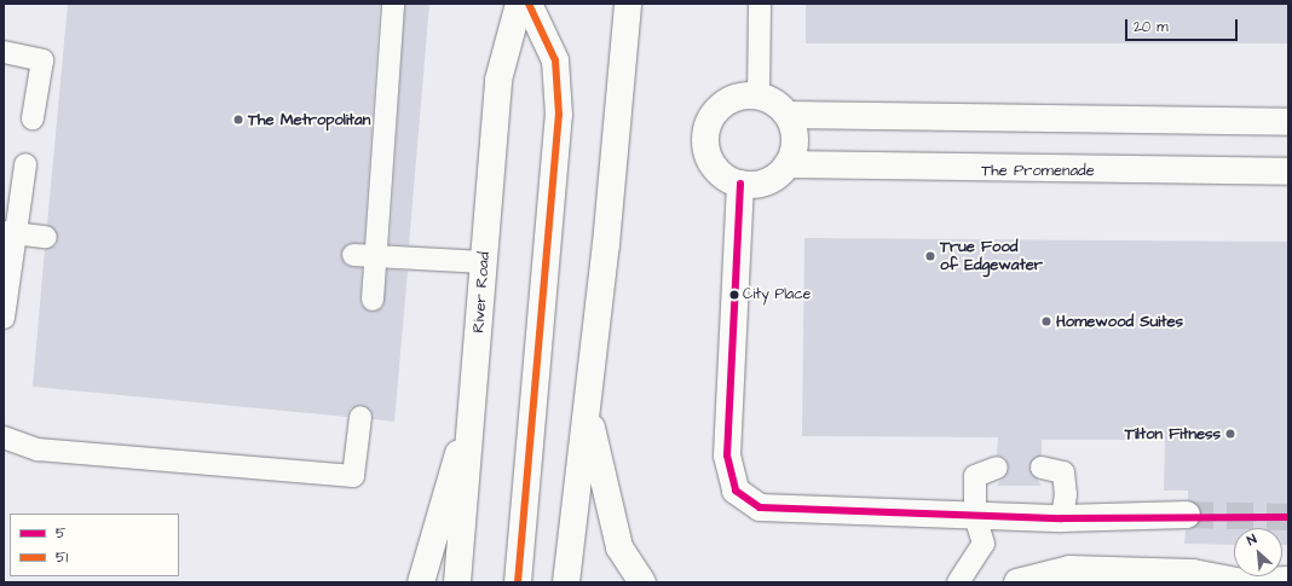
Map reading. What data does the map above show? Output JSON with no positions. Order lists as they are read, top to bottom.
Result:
{
  "streets": {
    "street": ["The Promenade", "River Road"]
  },
  "places": [
    "The Metropolitan",
    "True Food of Edgewater",
    "City Place",
    "Homewood Suites",
    "Tilton Fitness"
  ],
  "lines": ["transit line 51", "transit line 5"],
  "legend": ["5", "51"],
  "scale_bar": "20 m",
  "north": "top left"
}
